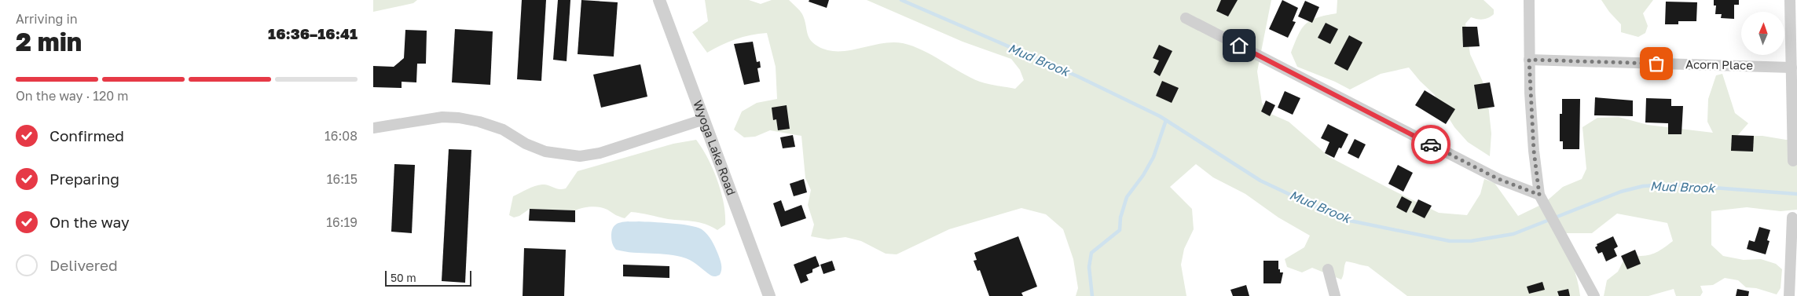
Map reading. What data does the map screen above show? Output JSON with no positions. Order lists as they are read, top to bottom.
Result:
{
  "streets": {
    "street": ["Acorn Place", "Wyoga Lake Road"]
  },
  "water": ["Mud Brook"],
  "scale_bar": "50 m",
  "north": "top",
  "page": {
    "heading": ["2 min", "Arriving in", "16:36–16:41"],
    "bar": "On the way · 120 m",
    "list": [
      ["Confirmed", "16:08"],
      ["Preparing", "16:15"],
      ["On the way", "16:19"],
      "Delivered"
    ],
    "scale": "50 m"
  }
}
